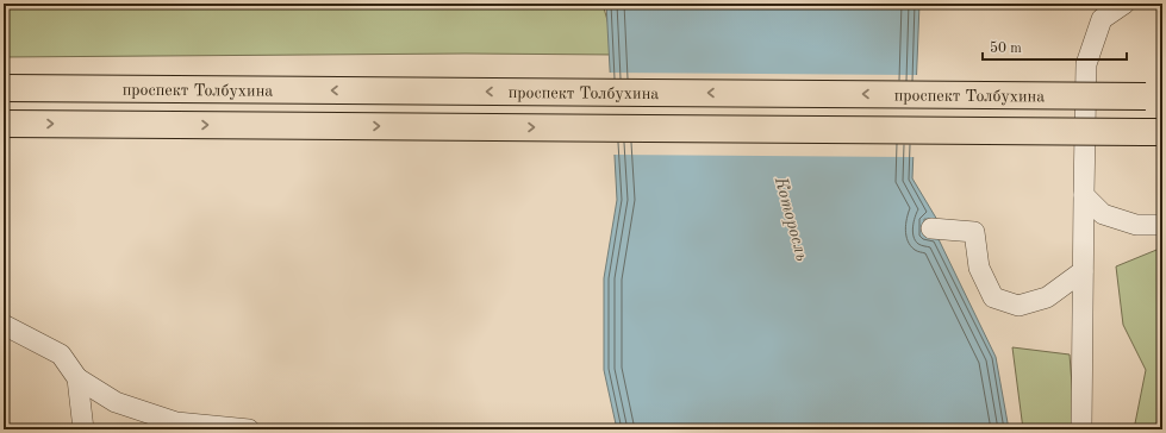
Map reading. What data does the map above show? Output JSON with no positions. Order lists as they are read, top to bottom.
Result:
{
  "streets": {
    "main road": ["проспект Толбухина"]
  },
  "water": ["Которосль"],
  "scale_bar": "50 m"
}
